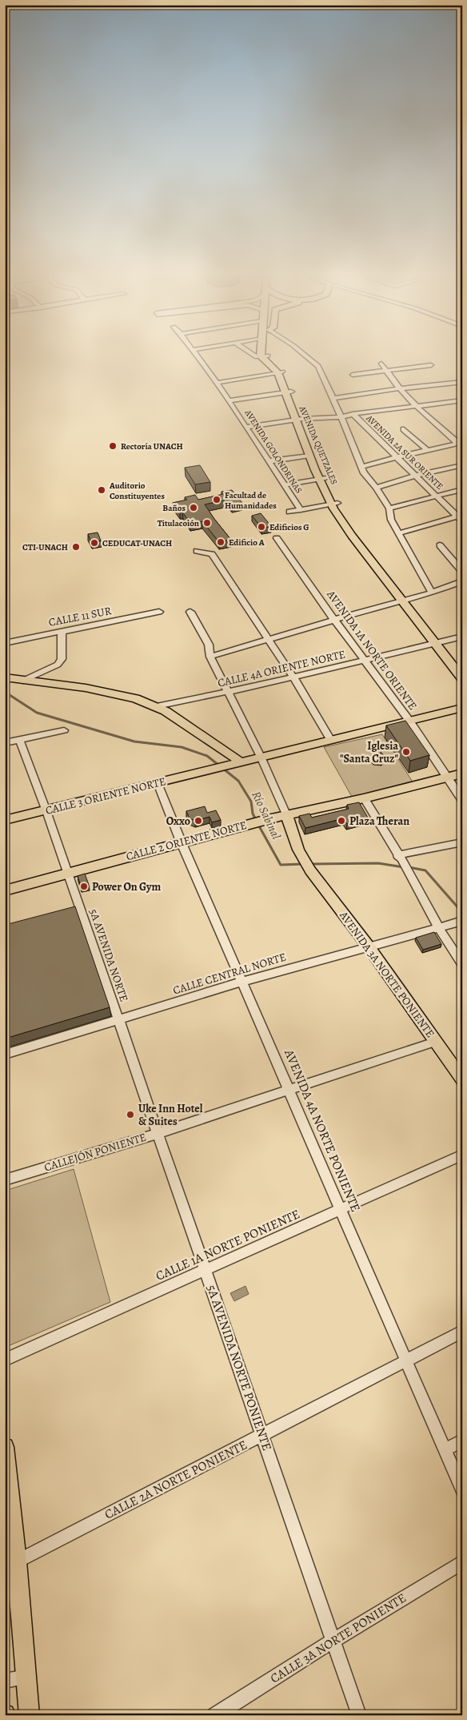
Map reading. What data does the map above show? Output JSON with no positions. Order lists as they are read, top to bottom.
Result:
{
  "streets": {
    "main road": [
      "AVENIDA QUETZALES",
      "CALLE 3 ORIENTE NORTE",
      "CALLE 2 ORIENTE NORTE",
      "AVENIDA 3A NORTE PONIENTE"
    ],
    "street": [
      "AVENIDA GOLONDRINAS",
      "AVENIDA 2A SUR ORIENTE",
      "CALLE 11 SUR",
      "AVENIDA 1A NORTE ORIENTE",
      "CALLE 4A ORIENTE NORTE",
      "5A AVENIDA NORTE",
      "CALLE CENTRAL NORTE",
      "AVENIDA 4A NORTE PONIENTE",
      "CALLEJÓN PONIENTE",
      "CALLE 1A NORTE PONIENTE",
      "5A AVENIDA NORTE PONIENTE",
      "CALLE 2A NORTE PONIENTE",
      "CALLE 3A NORTE PONIENTE"
    ]
  },
  "crossings": [
    ["AVENIDA QUETZALES", "CALLE 4A ORIENTE NORTE"],
    ["AVENIDA 1A NORTE ORIENTE", "CALLE 4A ORIENTE NORTE"],
    ["AVENIDA 1A NORTE ORIENTE", "CALLE 2 ORIENTE NORTE"],
    ["CALLE 3 ORIENTE NORTE", "5A AVENIDA NORTE"],
    ["CALLE 3 ORIENTE NORTE", "AVENIDA 4A NORTE PONIENTE"],
    ["CALLE 2 ORIENTE NORTE", "5A AVENIDA NORTE"],
    ["CALLE 2 ORIENTE NORTE", "AVENIDA 3A NORTE PONIENTE"],
    ["CALLE 2 ORIENTE NORTE", "AVENIDA 4A NORTE PONIENTE"],
    ["5A AVENIDA NORTE", "CALLE CENTRAL NORTE"],
    ["5A AVENIDA NORTE", "5A AVENIDA NORTE PONIENTE"],
    ["CALLE CENTRAL NORTE", "AVENIDA 3A NORTE PONIENTE"],
    ["CALLE CENTRAL NORTE", "AVENIDA 4A NORTE PONIENTE"],
    ["CALLE CENTRAL NORTE", "5A AVENIDA NORTE PONIENTE"],
    ["AVENIDA 3A NORTE PONIENTE", "CALLEJÓN PONIENTE"],
    ["AVENIDA 4A NORTE PONIENTE", "CALLEJÓN PONIENTE"],
    ["AVENIDA 4A NORTE PONIENTE", "CALLE 1A NORTE PONIENTE"],
    ["AVENIDA 4A NORTE PONIENTE", "CALLE 2A NORTE PONIENTE"],
    ["CALLEJÓN PONIENTE", "5A AVENIDA NORTE PONIENTE"],
    ["CALLE 1A NORTE PONIENTE", "5A AVENIDA NORTE PONIENTE"],
    ["5A AVENIDA NORTE PONIENTE", "CALLE 2A NORTE PONIENTE"],
    ["5A AVENIDA NORTE PONIENTE", "CALLE 3A NORTE PONIENTE"]
  ],
  "water": ["Río Sabinal"],
  "places": [
    "Rectoría UNACH",
    "Auditorio Constituyentes",
    "Facultad de Humanidades",
    "Baños",
    "Titulacoión",
    "Edificios G",
    "Edificio A",
    "CEDUCAT-UNACH",
    "CTI-UNACH",
    "Iglesia \"Santa Cruz\"",
    "Oxxo",
    "Plaza Theran",
    "Power On Gym",
    "Uke Inn Hotel & Suites"
  ]
}
